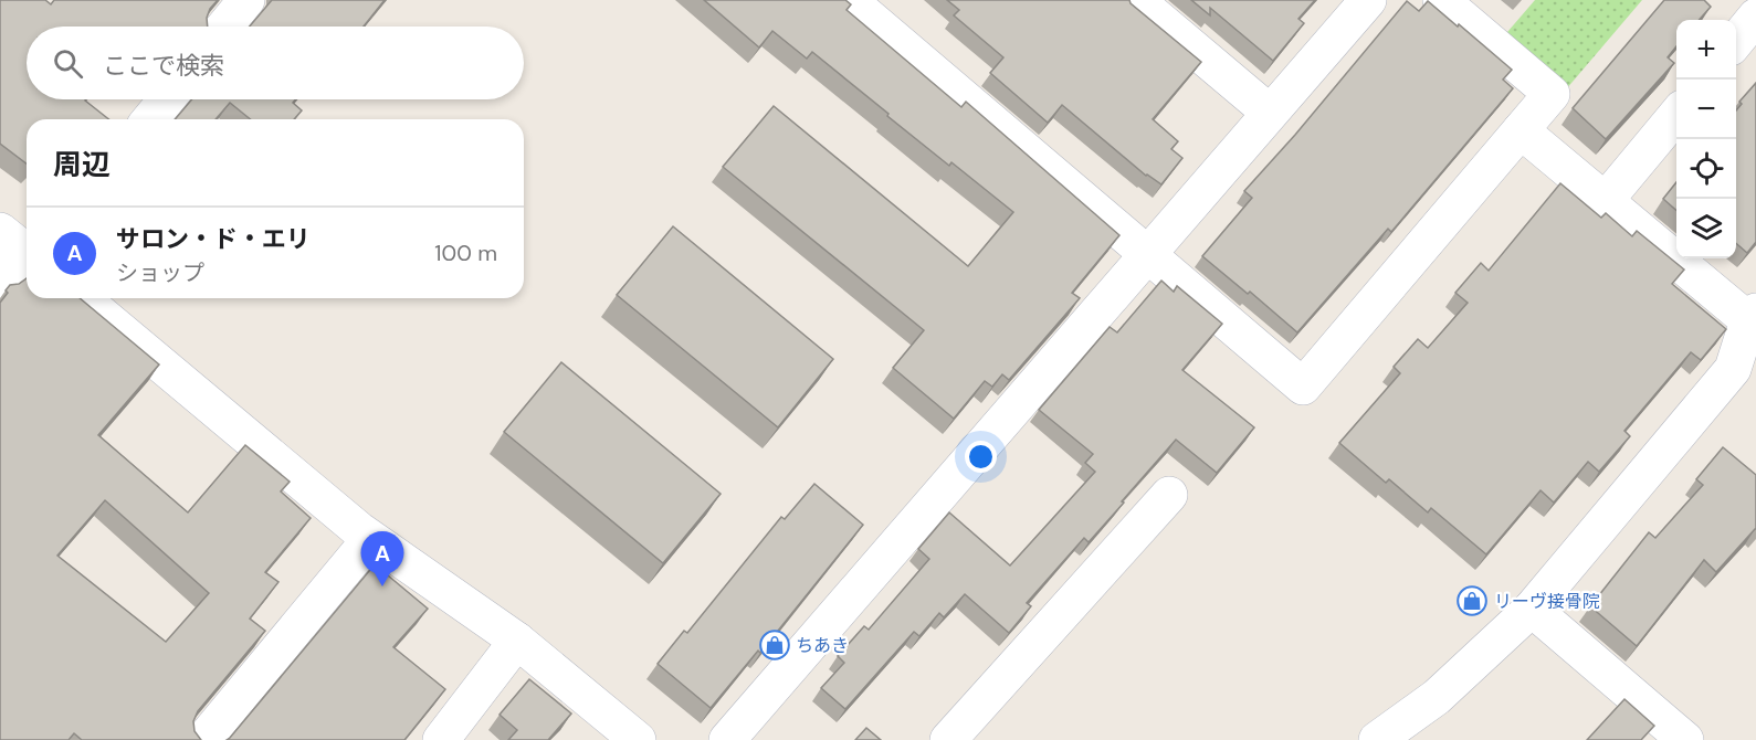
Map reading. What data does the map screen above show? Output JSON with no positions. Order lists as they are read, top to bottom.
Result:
{
  "places": {
    "shop": ["リーヴ接骨院", "ちあき"]
  },
  "page": {
    "map_buttons": ["+", "−"],
    "search": "ここで検索",
    "heading": "周辺",
    "list": [
      {
        "mark": "A",
        "name": "サロン・ド・エリ",
        "note": "ショップ",
        "value": "100 m"
      }
    ],
    "pins": "A"
  }
}
